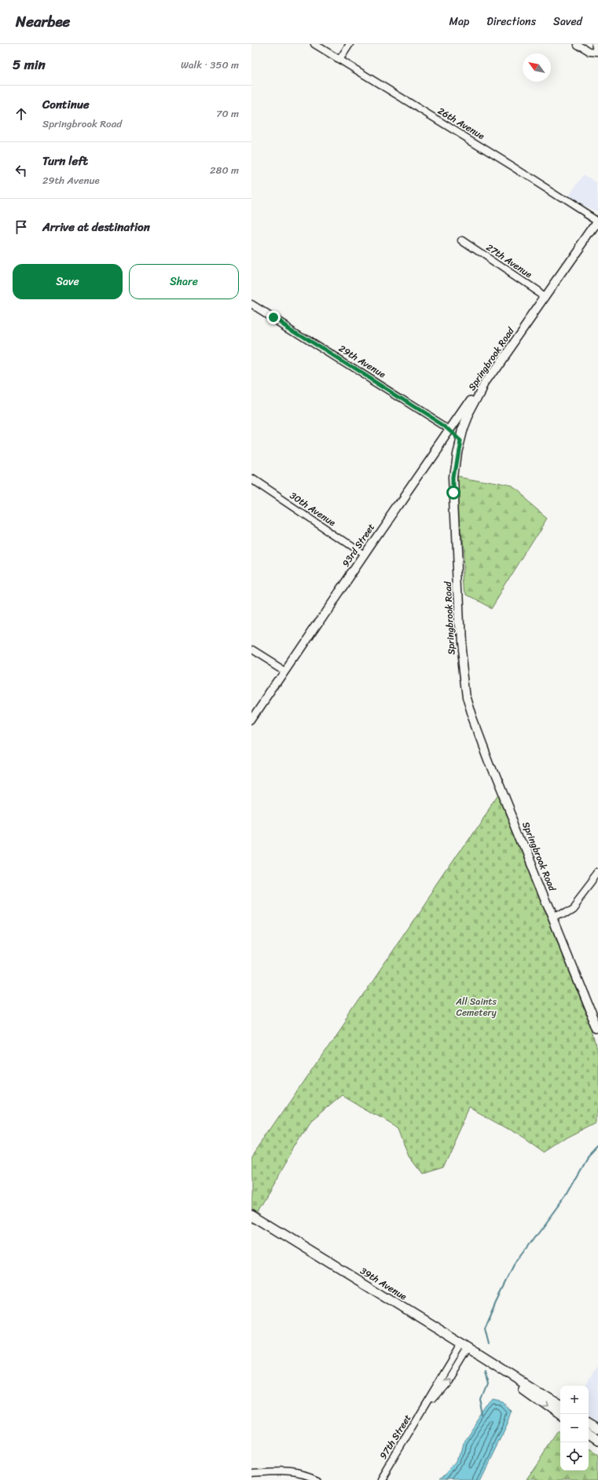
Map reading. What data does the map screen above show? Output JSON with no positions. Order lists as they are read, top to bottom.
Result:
{
  "streets": {
    "main road": ["39th Avenue"],
    "street": [
      "26th Avenue",
      "27th Avenue",
      "Springbrook Road",
      "29th Avenue",
      "30th Avenue",
      "93rd Street",
      "97th Street"
    ]
  },
  "crossings": [
    ["26th Avenue", "Springbrook Road"],
    ["27th Avenue", "Springbrook Road"],
    ["Springbrook Road", "29th Avenue"],
    ["Springbrook Road", "93rd Street"],
    ["29th Avenue", "93rd Street"],
    ["30th Avenue", "93rd Street"],
    ["39th Avenue", "97th Street"]
  ],
  "parks": ["All Saints Cemetery"],
  "north": "top left",
  "page": {
    "header": "Nearbee",
    "nav": ["Map", "Directions", "Saved"],
    "heading": ["5 min", "Walk · 350 m"],
    "list": [
      ["Continue", "Springbrook Road", "70 m"],
      ["Turn left", "29th Avenue", "280 m"],
      "Arrive at destination"
    ],
    "buttons": ["Save", "Share"],
    "map_buttons": ["+", "−"]
  }
}
